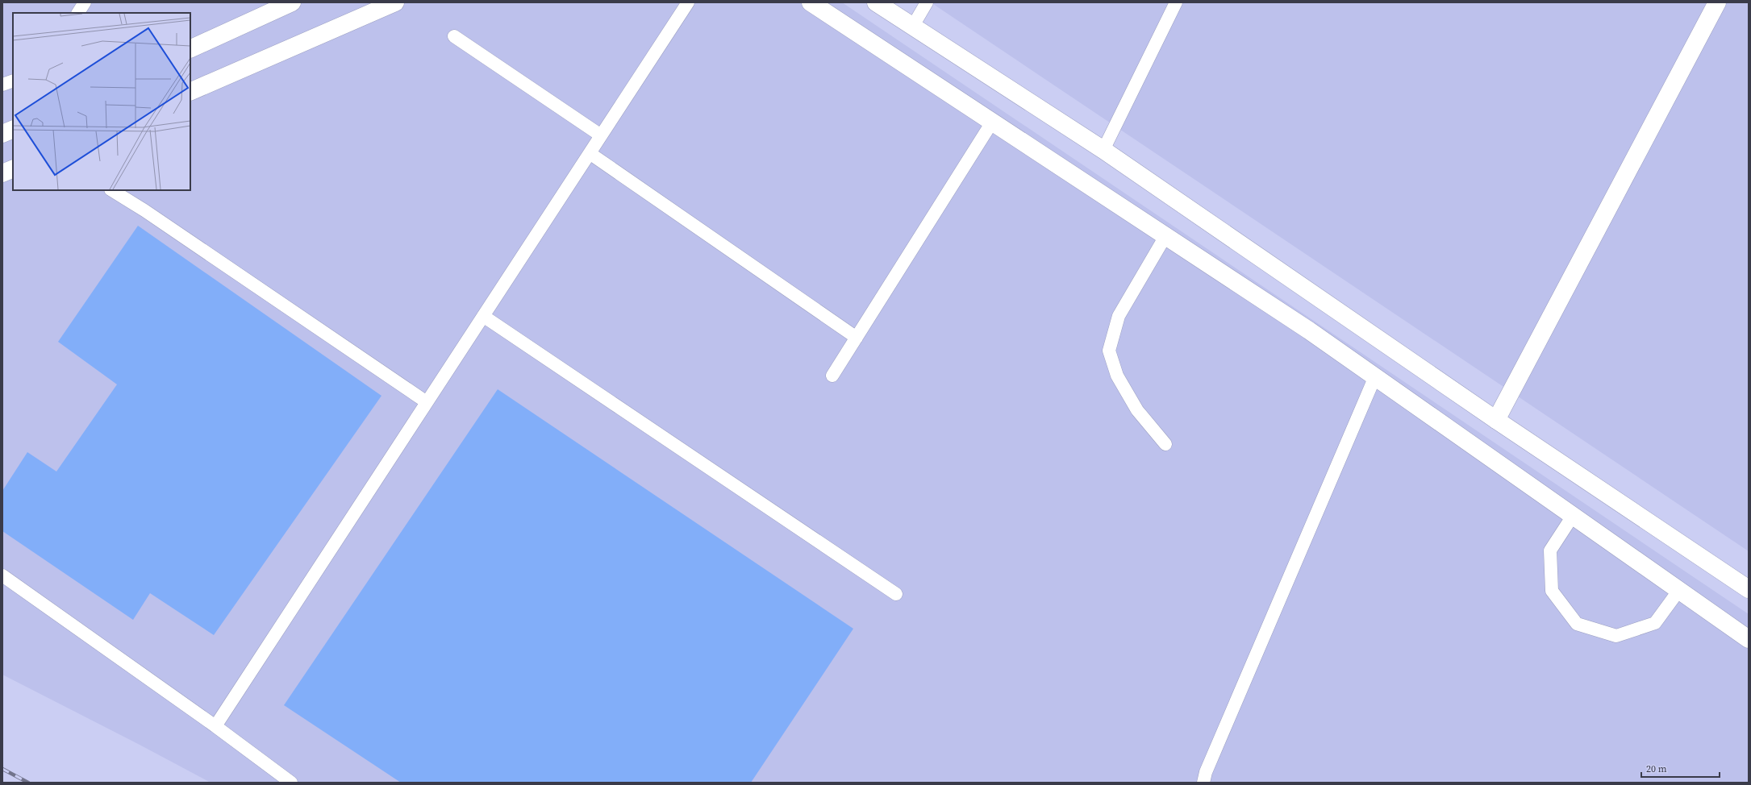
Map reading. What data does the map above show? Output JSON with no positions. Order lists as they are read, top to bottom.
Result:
{
  "scale_bar": "20 m"
}
